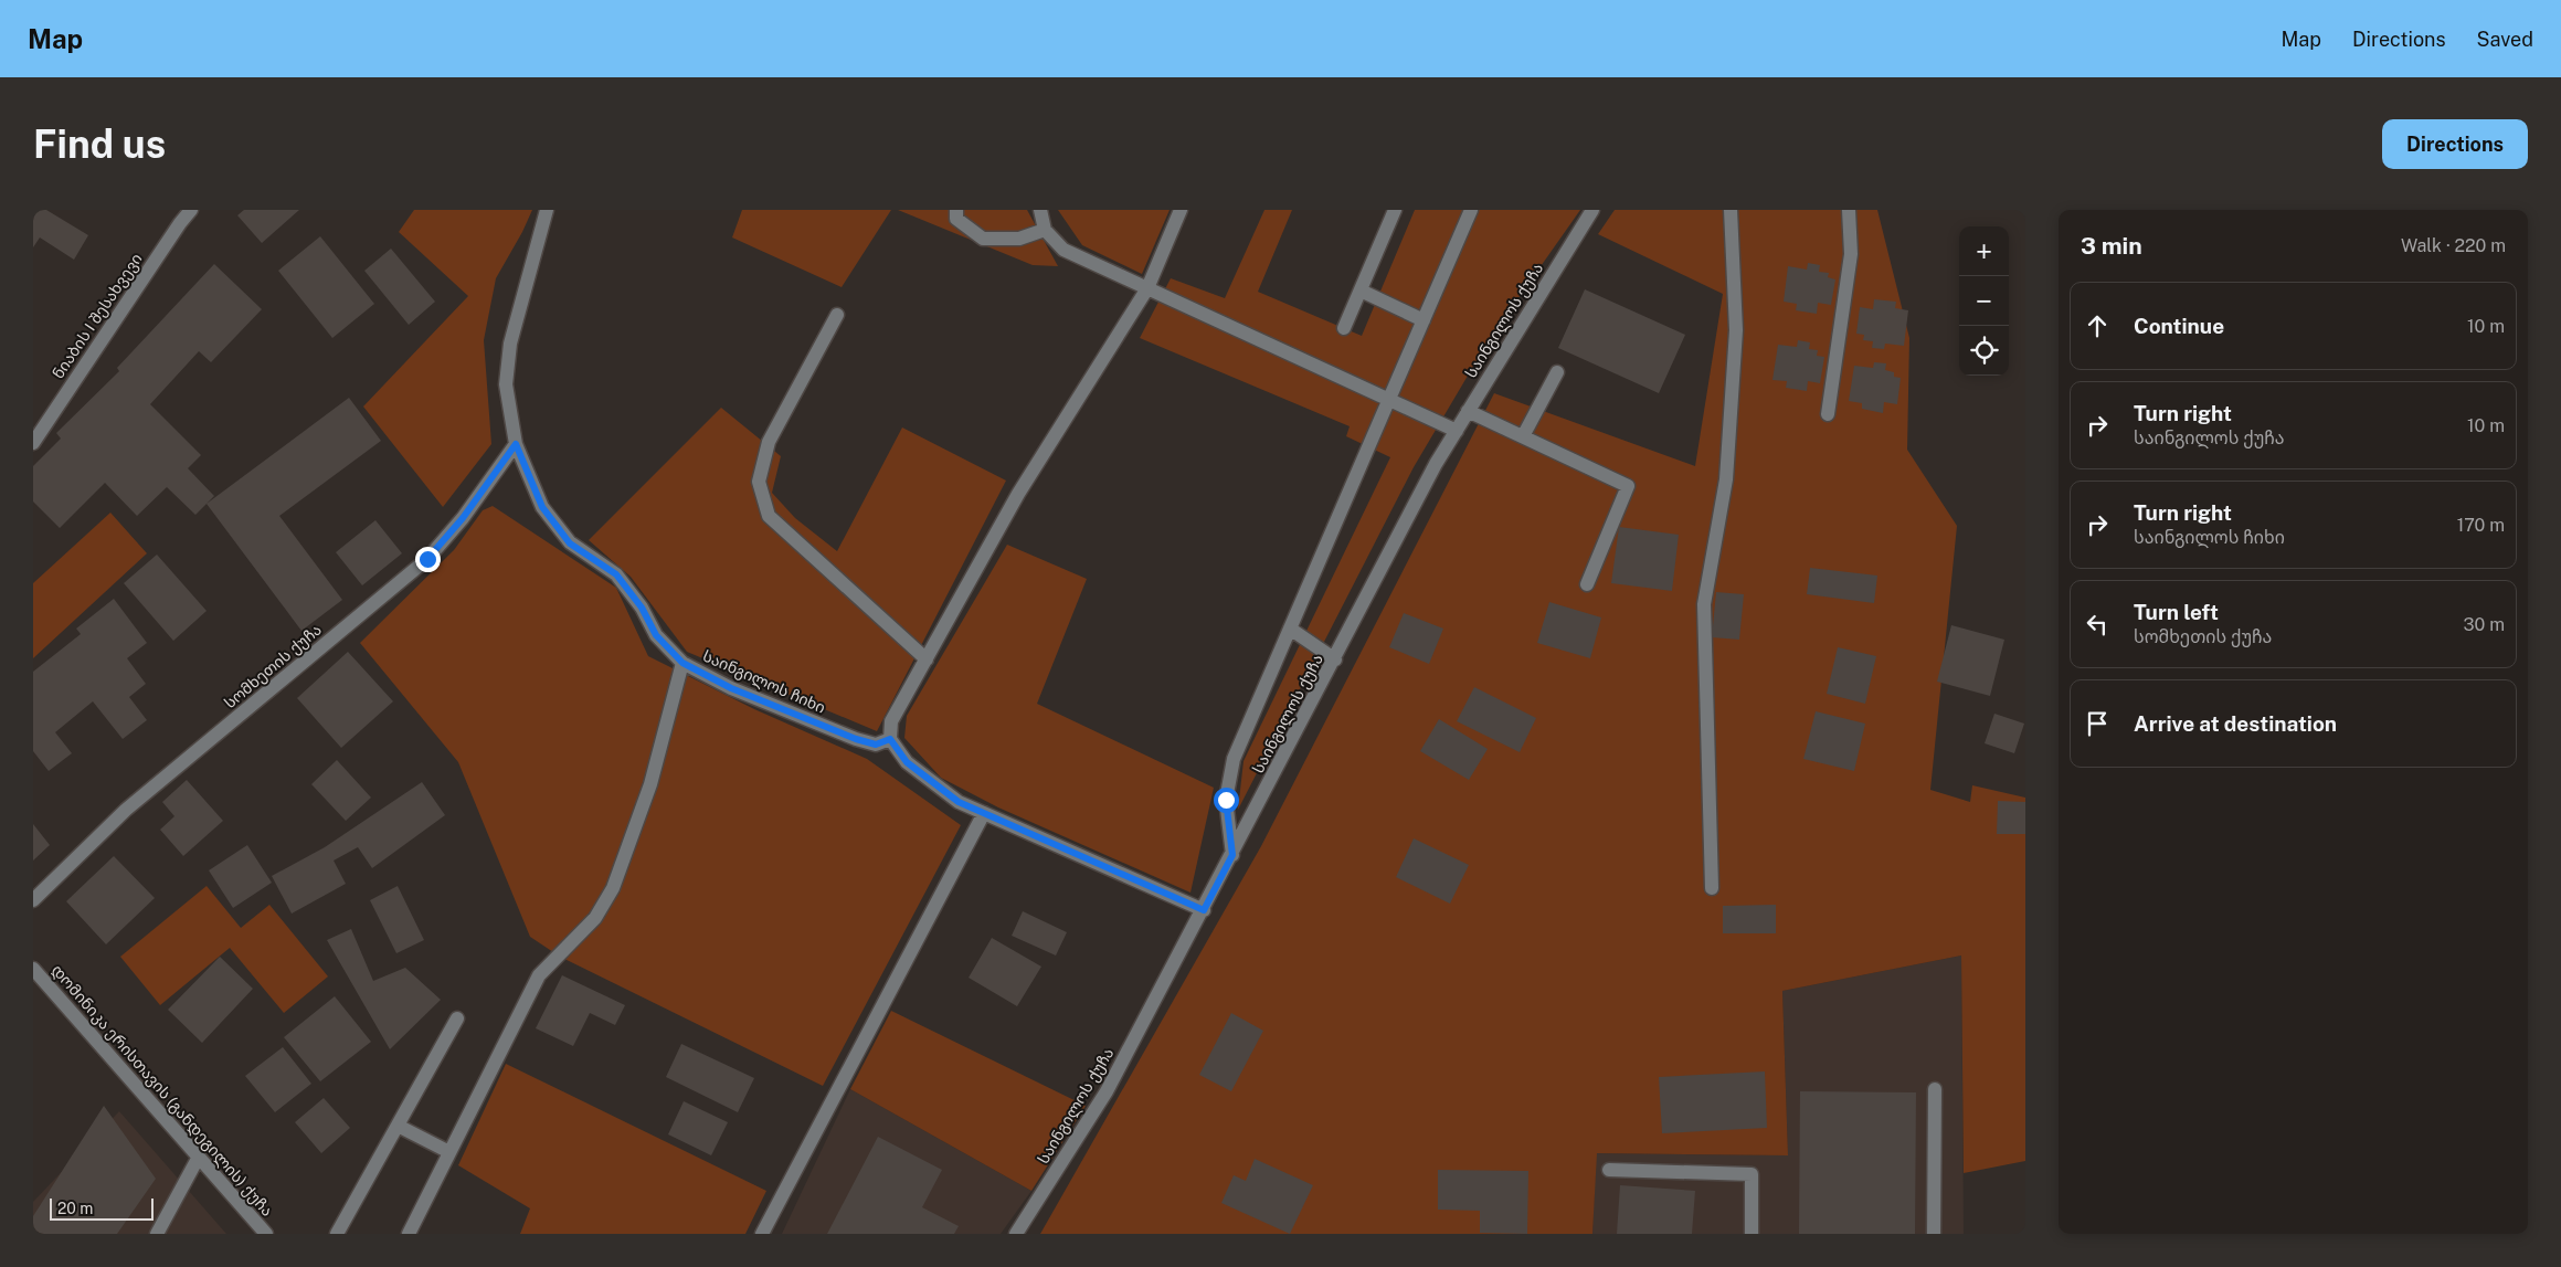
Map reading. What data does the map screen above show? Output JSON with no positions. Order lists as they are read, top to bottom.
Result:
{
  "streets": {
    "street": [
      "ნიაბის I შესახვევი",
      "საინგილოს ქუჩა",
      "სომხეთის ქუჩა",
      "საინგილოს ჩიხი",
      "დომინიკა ერისთავის (განდეგილის) ქუჩა"
    ]
  },
  "crossings": [
    ["სომხეთის ქუჩა", "საინგილოს ჩიხი"]
  ],
  "scale_bar": "20 m",
  "page": {
    "header": "Map",
    "nav": ["Map", "Directions", "Saved"],
    "buttons": "Directions",
    "title": "Find us",
    "heading": ["3 min", "Walk · 220 m"],
    "map_buttons": ["+", "−"],
    "list": [
      ["Continue", "10 m"],
      ["Turn right", "საინგილოს ქუჩა", "10 m"],
      ["Turn right", "საინგილოს ჩიხი", "170 m"],
      ["Turn left", "სომხეთის ქუჩა", "30 m"],
      "Arrive at destination"
    ],
    "scale": "20 m"
  }
}
